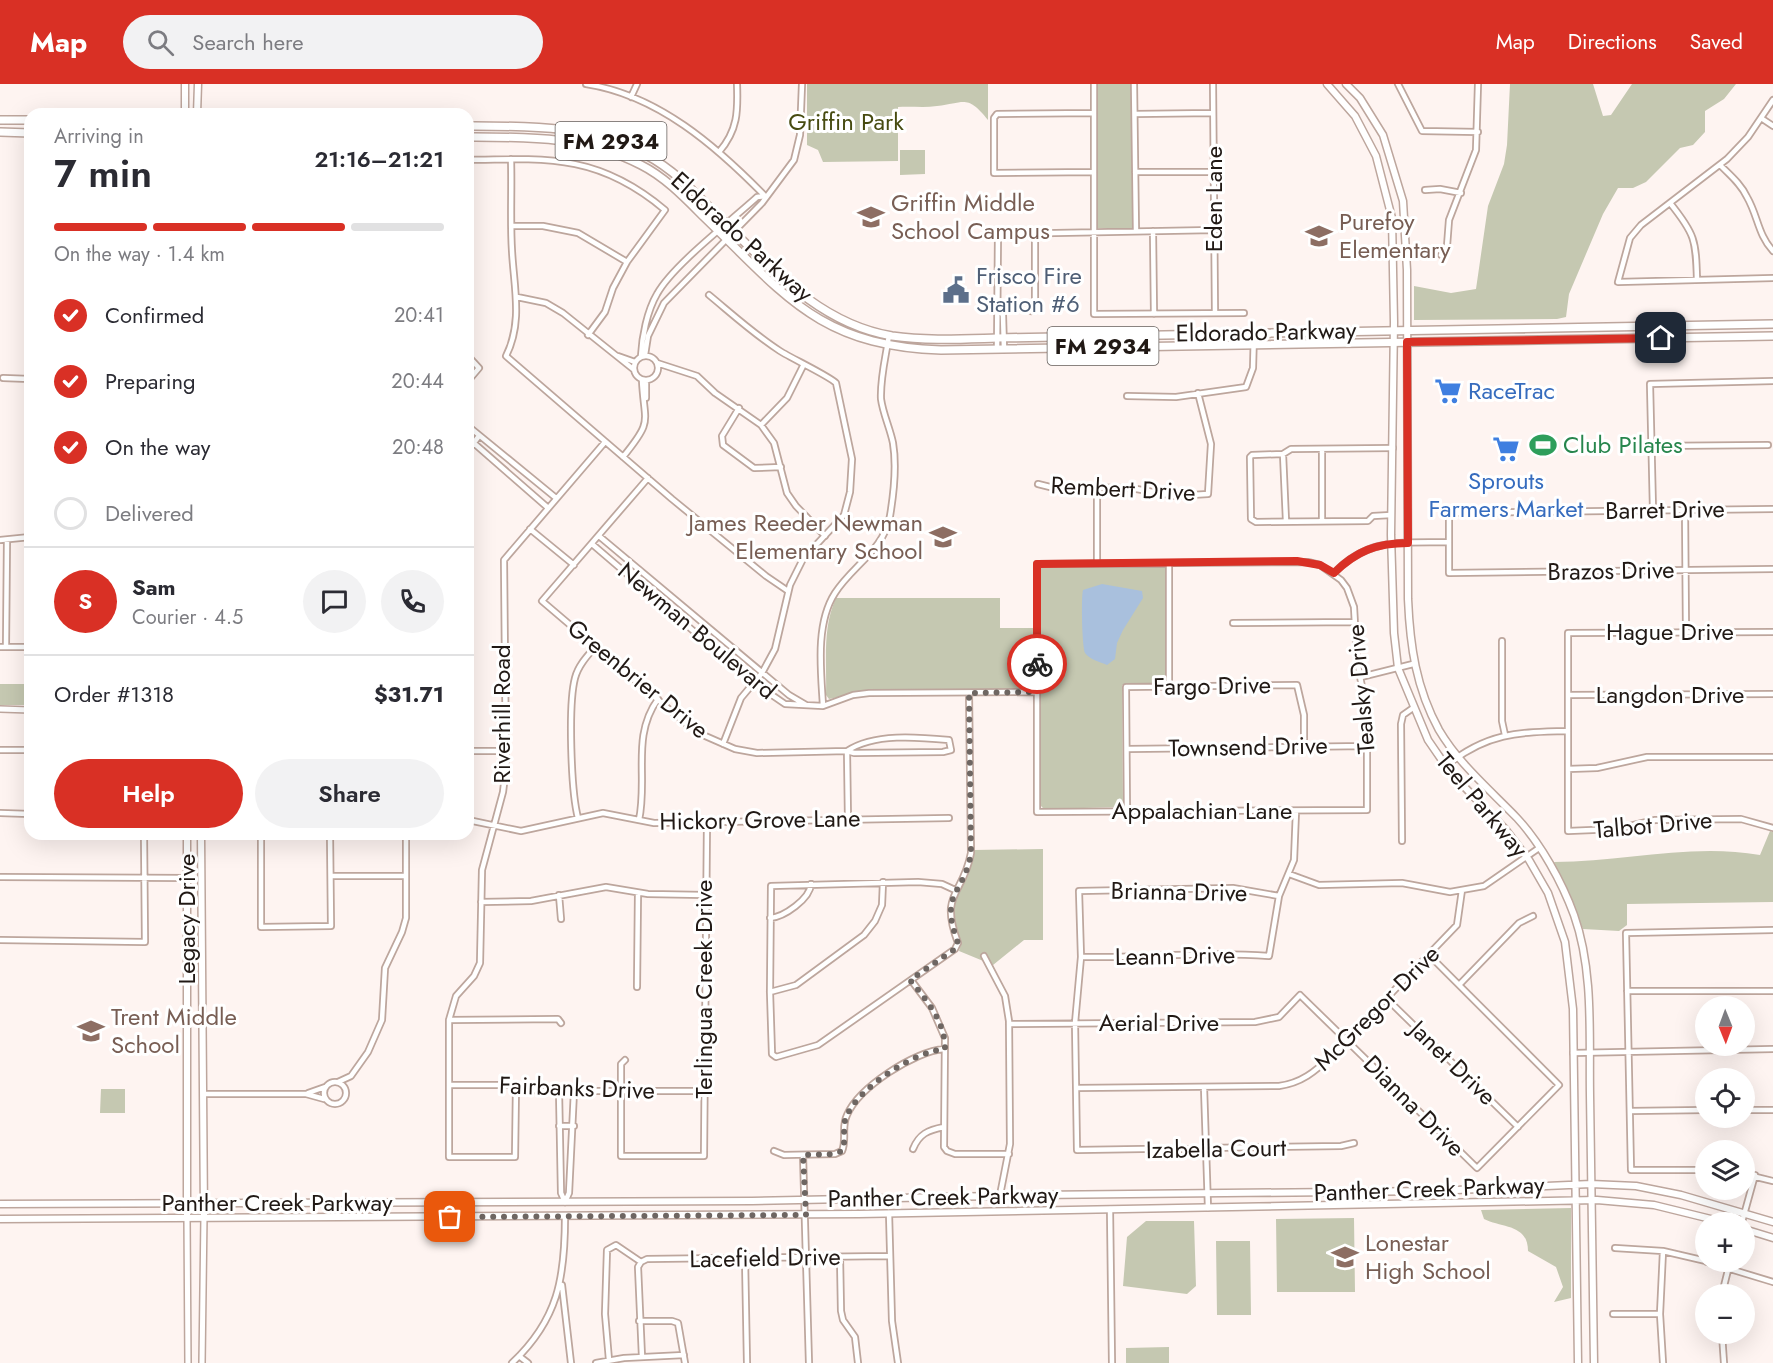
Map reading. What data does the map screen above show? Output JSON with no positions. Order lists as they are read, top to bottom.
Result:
{
  "streets": {
    "main road": [
      "FM 2934",
      "Eldorado Parkway",
      "Teel Parkway",
      "Legacy Drive",
      "Panther Creek Parkway"
    ],
    "street": [
      "Eden Lane",
      "Rembert Drive",
      "Barret Drive",
      "Brazos Drive",
      "Newman Boulevard",
      "Hague Drive",
      "Greenbrier Drive",
      "Fargo Drive",
      "Tealsky Drive",
      "Langdon Drive",
      "Riverhill Road",
      "Townsend Drive",
      "Appalachian Lane",
      "Hickory Grove Lane",
      "Talbot Drive",
      "Brianna Drive",
      "Leann Drive",
      "Terlingua Creek Drive",
      "McGregor Drive",
      "Aerial Drive",
      "Janet Drive",
      "Fairbanks Drive",
      "Dianna Drive",
      "Izabella Court",
      "Lacefield Drive"
    ]
  },
  "crossings": [
    ["Eldorado Parkway", "Teel Parkway"],
    ["Barret Drive", "Brazos Drive"],
    ["Newman Boulevard", "Appalachian Lane"],
    ["Hague Drive", "Langdon Drive"],
    ["Fargo Drive", "Townsend Drive"],
    ["Tealsky Drive", "Townsend Drive"],
    ["Tealsky Drive", "Appalachian Lane"],
    ["Riverhill Road", "Hickory Grove Lane"],
    ["Riverhill Road", "Fairbanks Drive"],
    ["Teel Parkway", "Panther Creek Parkway"],
    ["Hickory Grove Lane", "Terlingua Creek Drive"],
    ["Brianna Drive", "Leann Drive"],
    ["Legacy Drive", "Panther Creek Parkway"],
    ["Terlingua Creek Drive", "Fairbanks Drive"],
    ["McGregor Drive", "Janet Drive"],
    ["McGregor Drive", "Dianna Drive"],
    ["McGregor Drive", "Izabella Court"],
    ["Aerial Drive", "Dianna Drive"],
    ["Janet Drive", "Dianna Drive"]
  ],
  "parks": ["Griffin Park"],
  "places": {
    "school or university": [
      "Griffin Middle School Campus",
      "Purefoy Elementary",
      "James Reeder Newman Elementary School",
      "Trent Middle School",
      "Lonestar High School"
    ],
    "public building": ["Frisco Fire Station #6"],
    "supermarket": ["RaceTrac", "Sprouts Farmers Market"],
    "sports": ["Club Pilates"]
  },
  "north": "bottom",
  "page": {
    "header": "Map",
    "search": "Search here",
    "nav": ["Map", "Directions", "Saved"],
    "heading": ["7 min", "Arriving in", "21:16–21:21"],
    "panel": [
      "Sam",
      "Courier · 4.5",
      "Order #1318",
      "$31.71"
    ],
    "bar": "On the way · 1.4 km",
    "list": [
      ["Confirmed", "20:41"],
      ["Preparing", "20:44"],
      ["On the way", "20:48"],
      "Delivered"
    ],
    "round": "S",
    "buttons": ["Help", "Share"],
    "map_buttons": ["+", "−"]
  }
}
